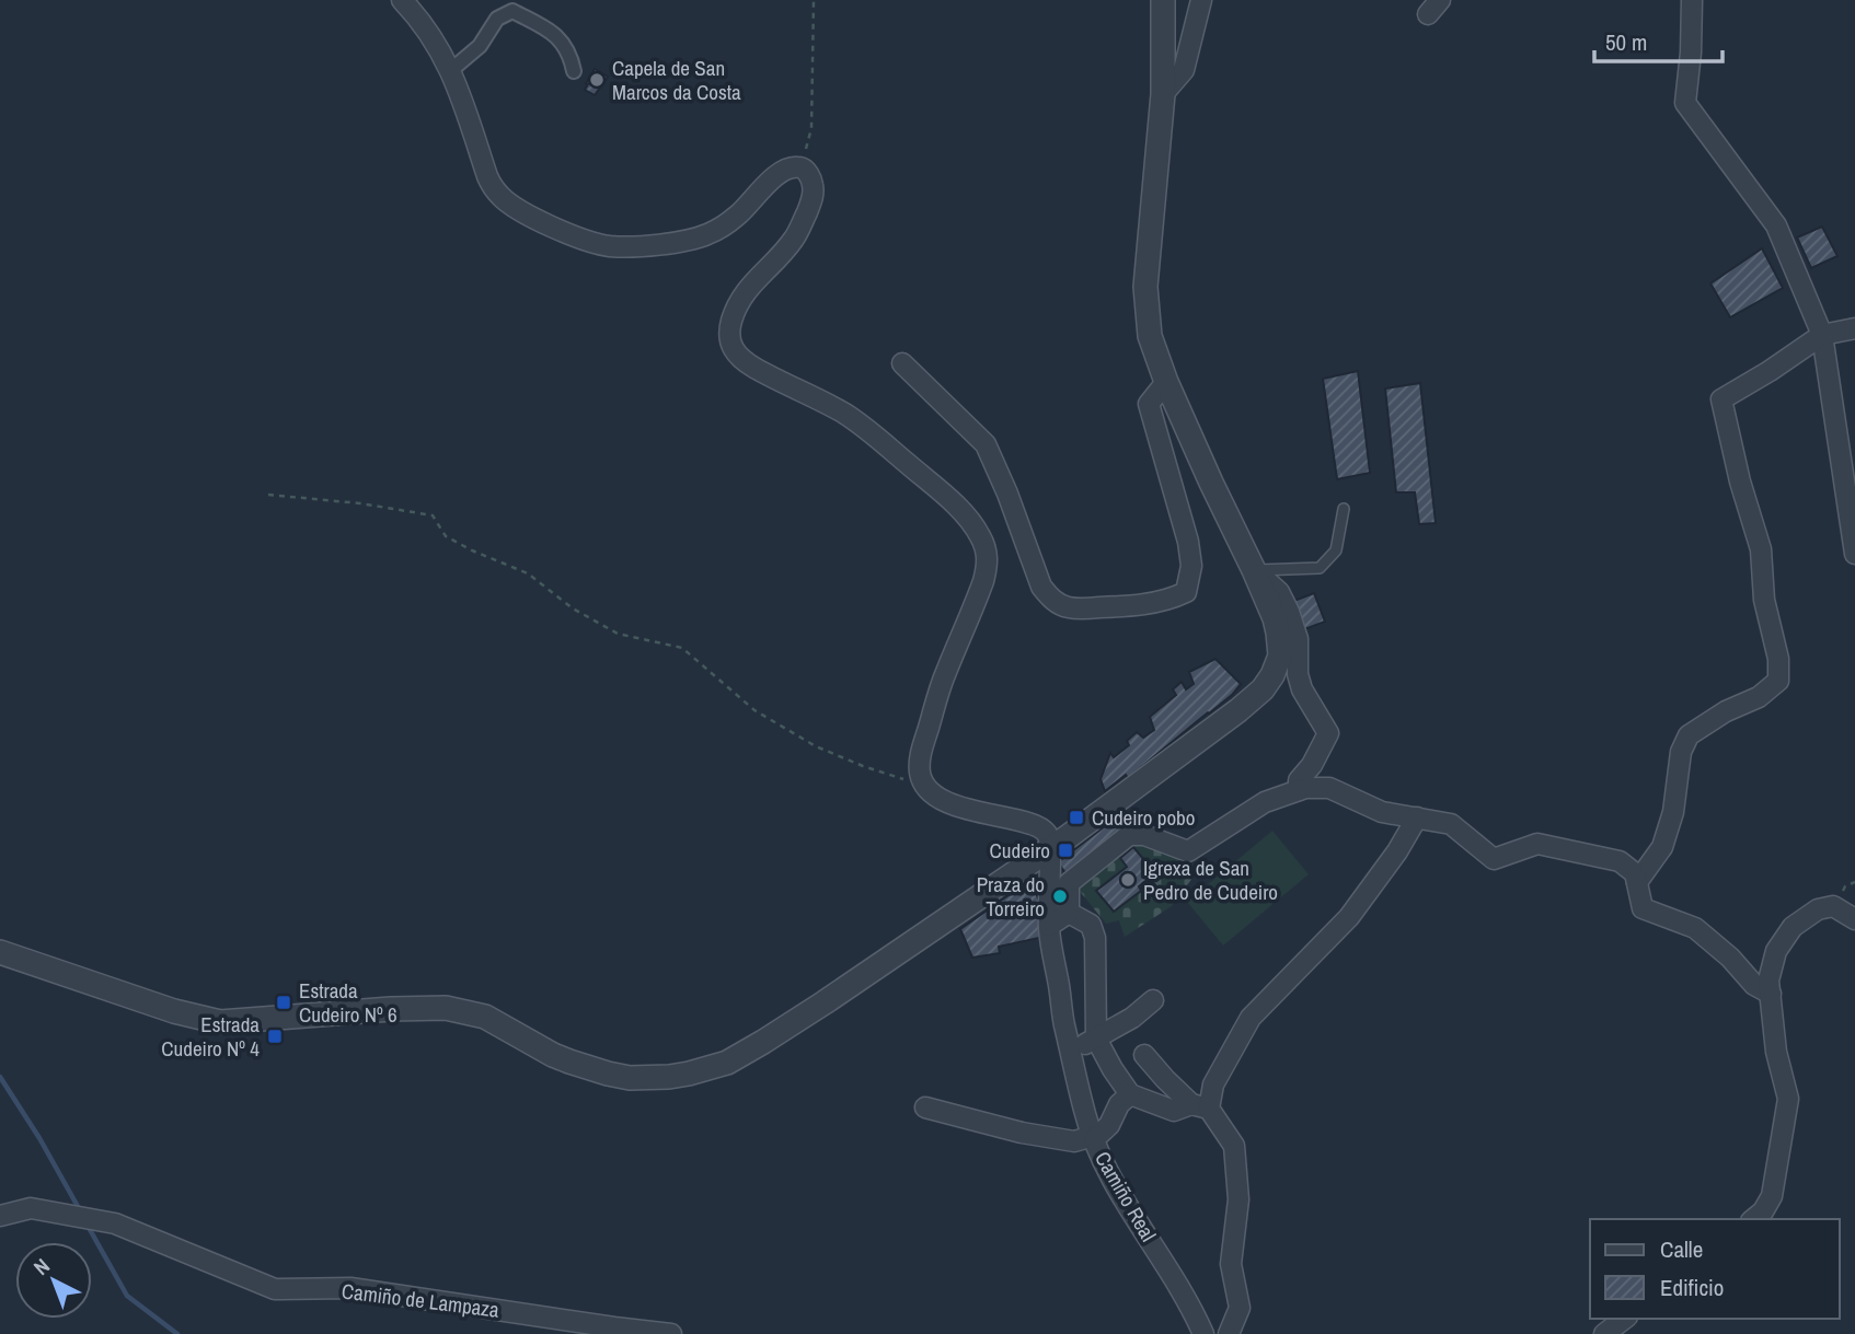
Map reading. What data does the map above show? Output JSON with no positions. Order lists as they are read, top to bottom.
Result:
{
  "streets": {
    "street": ["Camiño Real", "Camiño de Lampaza"]
  },
  "places": {
    "other": ["Capela de San Marcos da Costa", "Igrexa de San Pedro de Cudeiro", "Praza do Torreiro"],
    "transit": [
      "Cudeiro pobo",
      "Cudeiro",
      "Estrada Cudeiro Nº 6",
      "Estrada Cudeiro Nº 4"
    ]
  },
  "legend": ["Calle", "Edificio"],
  "scale_bar": "50 m",
  "north": "top left"
}
